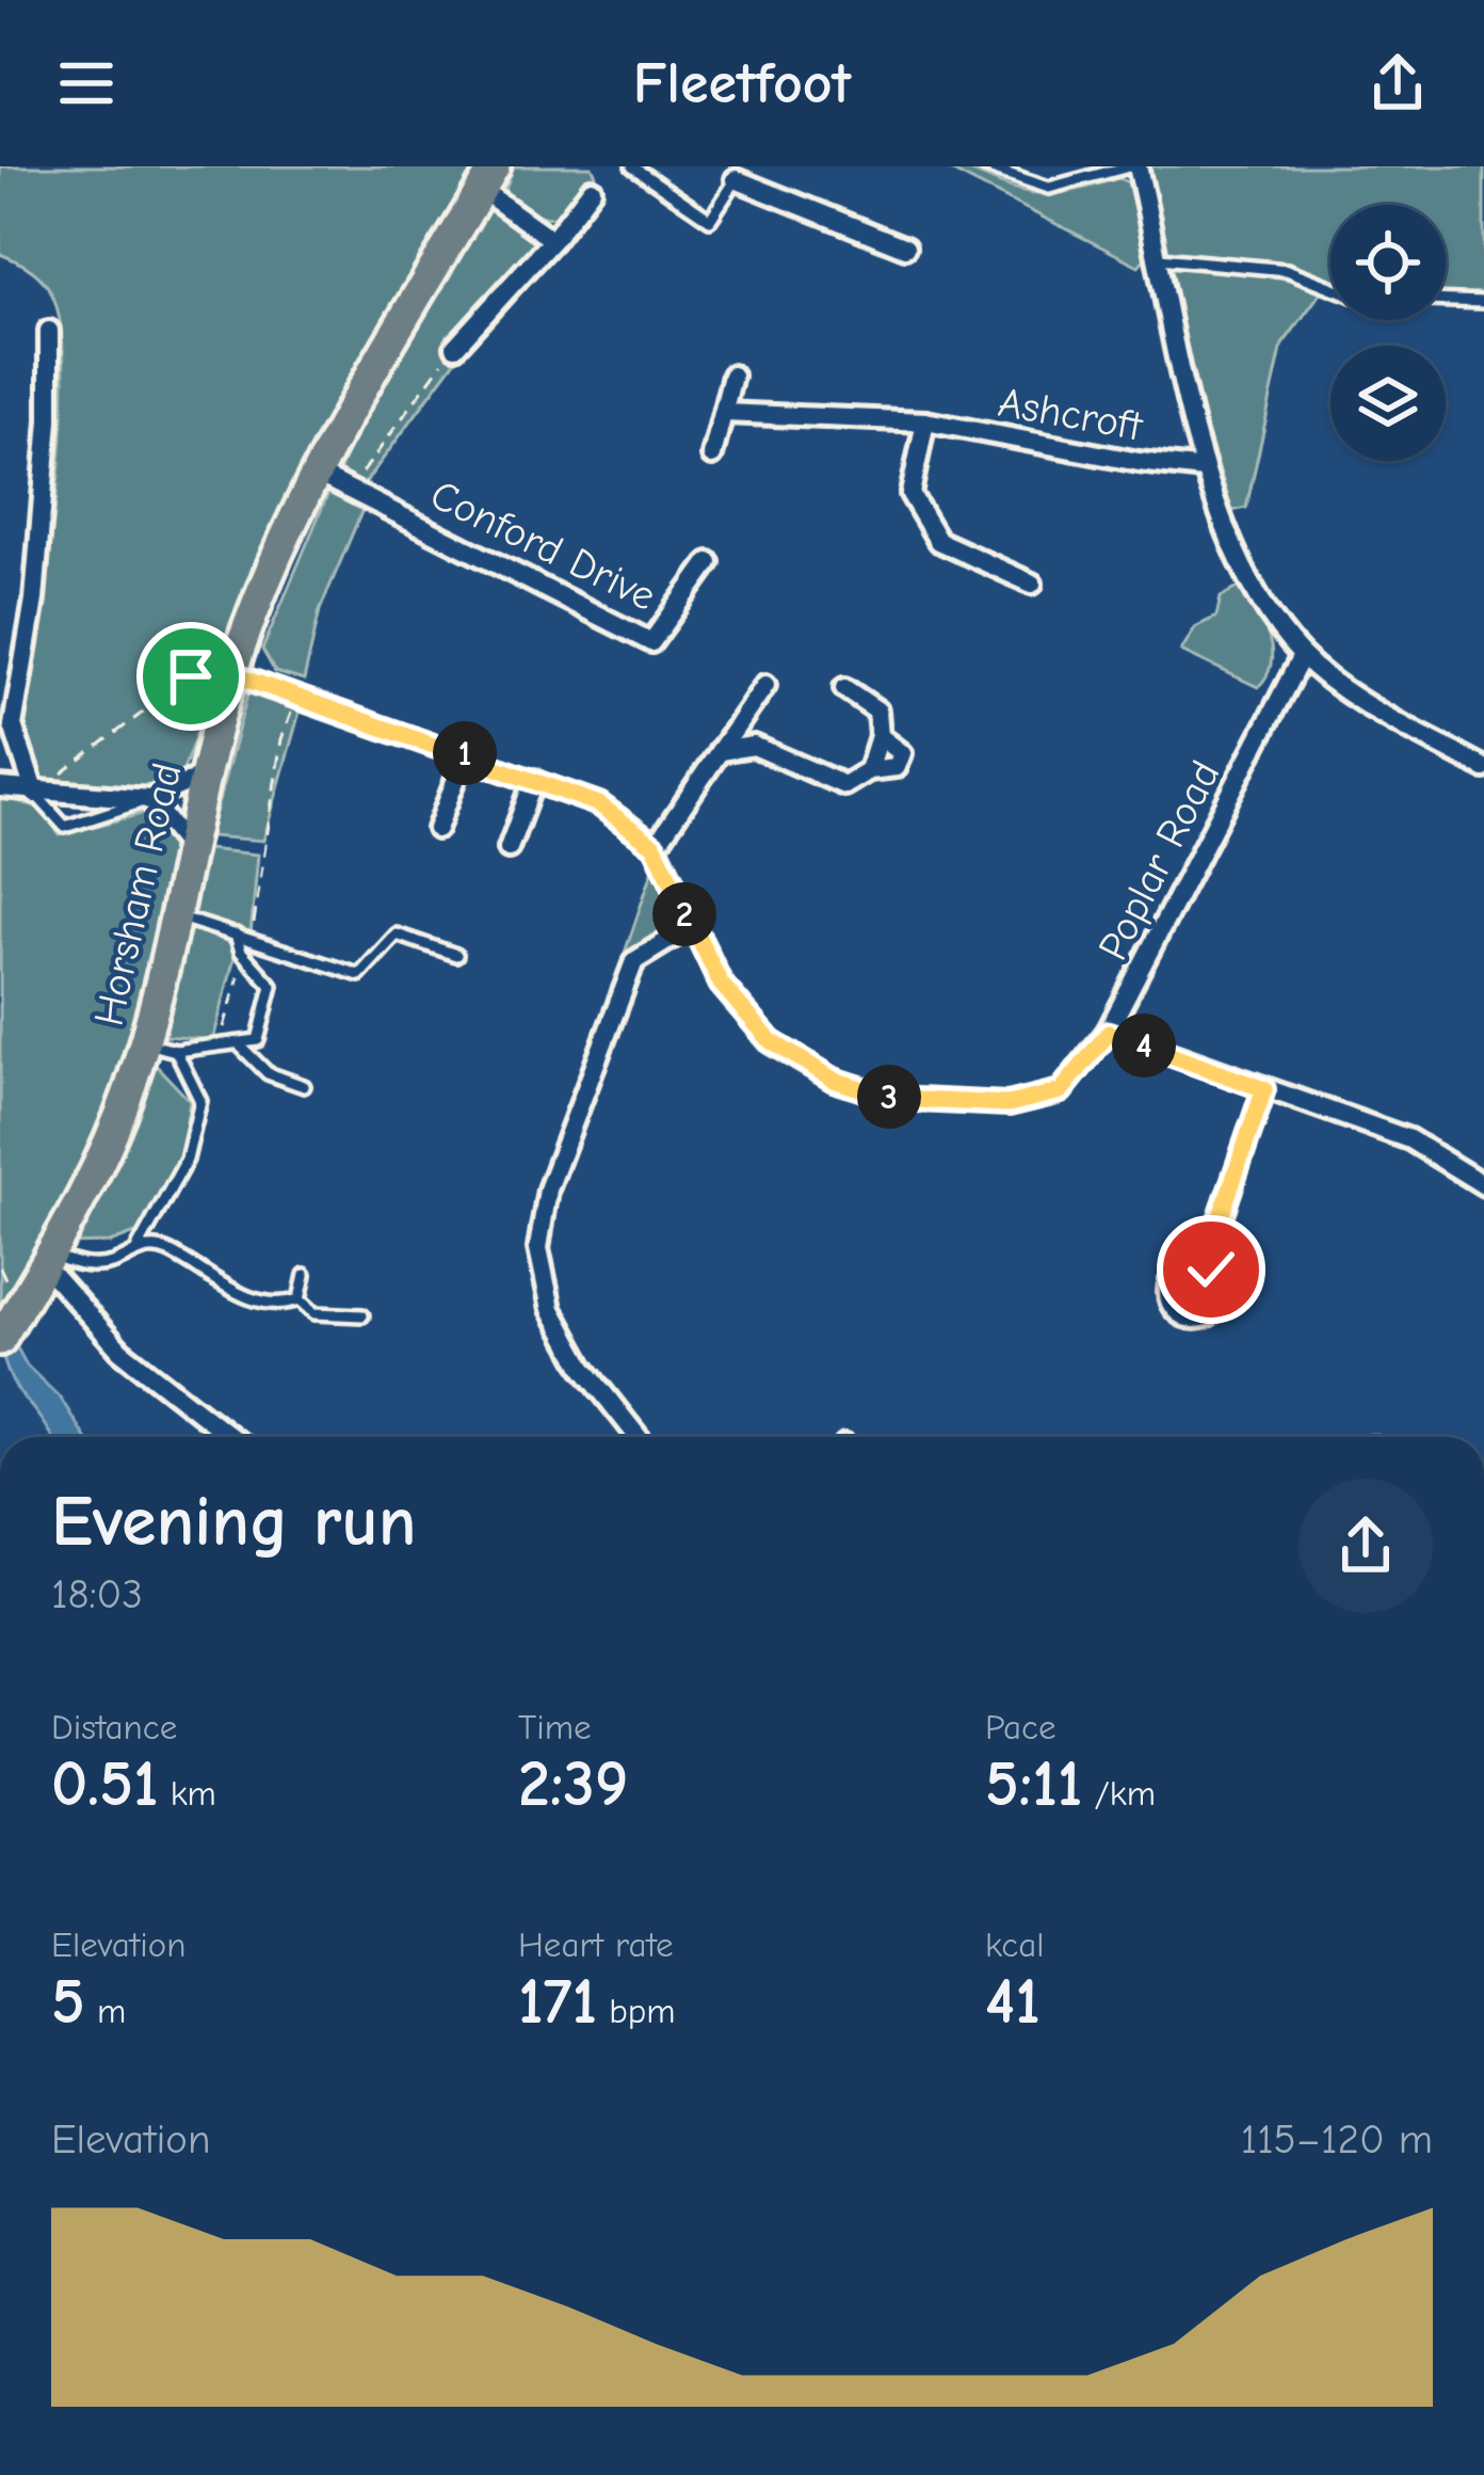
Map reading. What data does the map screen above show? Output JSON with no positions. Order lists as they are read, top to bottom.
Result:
{
  "streets": {
    "main road": ["Horsham Road"],
    "street": ["Ashcroft", "Conford Drive", "Poplar Road"]
  },
  "crossings": [
    ["Conford Drive", "Horsham Road"],
    ["Poplar Road", "Horsham Road"]
  ],
  "page": {
    "header": "Fleetfoot",
    "pins": [
      "1",
      "2",
      "4",
      "3"
    ],
    "heading": ["Evening run", "18:03"],
    "stats": [
      ["Distance", "0.51 km"],
      ["Time", "2:39"],
      ["Pace", "5:11 /km"],
      ["Elevation", "5 m"],
      ["Heart rate", "171 bpm"],
      ["kcal", "41"]
    ],
    "chart": ["Elevation", "115–120 m"]
  }
}
